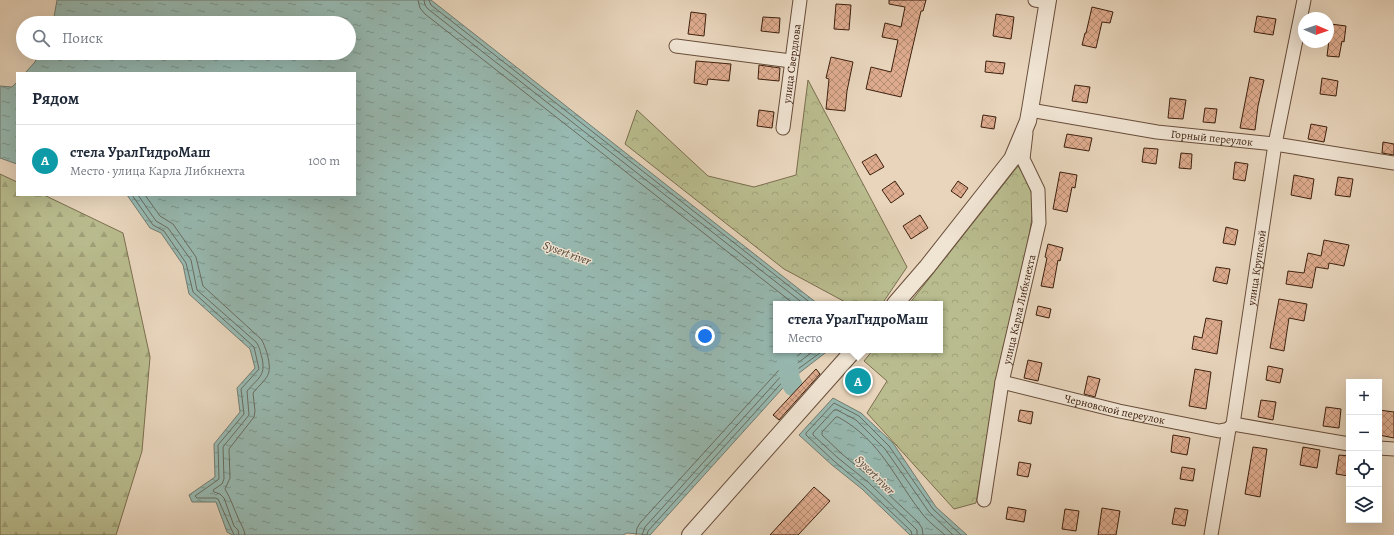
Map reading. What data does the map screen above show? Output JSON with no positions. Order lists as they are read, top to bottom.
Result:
{
  "streets": {
    "street": [
      "улица Свердлова",
      "Горный переулок",
      "улица Крупской",
      "улица Карла Либкнехта",
      "Черновской переулок"
    ]
  },
  "crossings": [
    ["Горный переулок", "улица Крупской"],
    ["Горный переулок", "улица Карла Либкнехта"],
    ["улица Крупской", "Черновской переулок"],
    ["улица Карла Либкнехта", "Черновской переулок"]
  ],
  "water": ["Sysert river"],
  "north": "right",
  "page": {
    "search": "Поиск",
    "heading": "Рядом",
    "list": [
      {
        "mark": "A",
        "name": "стела УралГидроМаш",
        "note": "Место · улица Карла Либкнехта",
        "value": "100 m"
      }
    ],
    "popup": ["стела УралГидроМаш", "Место"],
    "pins": "A",
    "map_buttons": ["+", "−"]
  }
}
